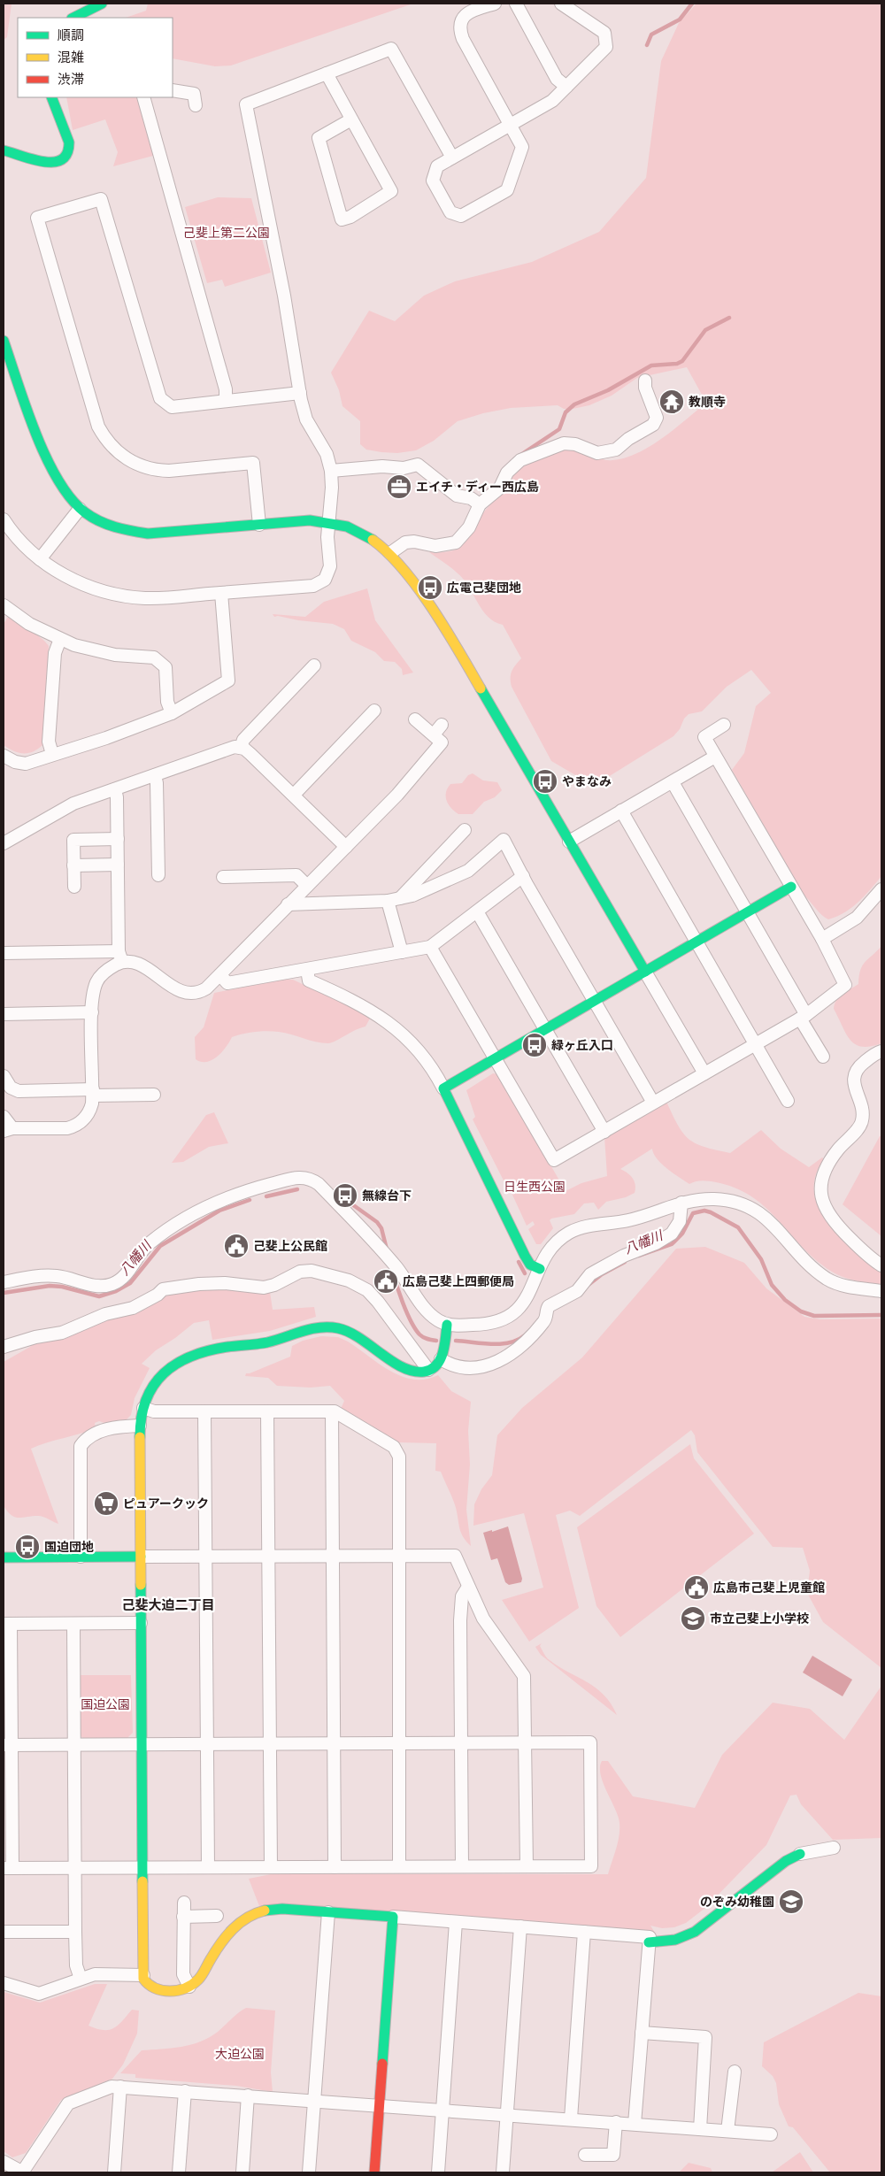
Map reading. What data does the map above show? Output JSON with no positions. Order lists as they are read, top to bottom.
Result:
{
  "districts": ["己斐大迫二丁目"],
  "water": ["八幡川"],
  "parks": [
    "己斐上第二公園",
    "日生西公園",
    "国迫公園",
    "大迫公園"
  ],
  "places": {
    "temple": ["教順寺"],
    "office": ["エイチ・ディー西広島"],
    "bus stop": [
      "広電己斐団地",
      "やまなみ",
      "緑ヶ丘入口",
      "無線台下",
      "国迫団地"
    ],
    "public building": ["己斐上公民館", "広島己斐上四郵便局", "広島市己斐上児童館"],
    "supermarket": ["ピュアークック"],
    "school or university": ["市立己斐上小学校", "のぞみ幼稚園"]
  },
  "legend": ["順調", "混雑", "渋滞"]
}
